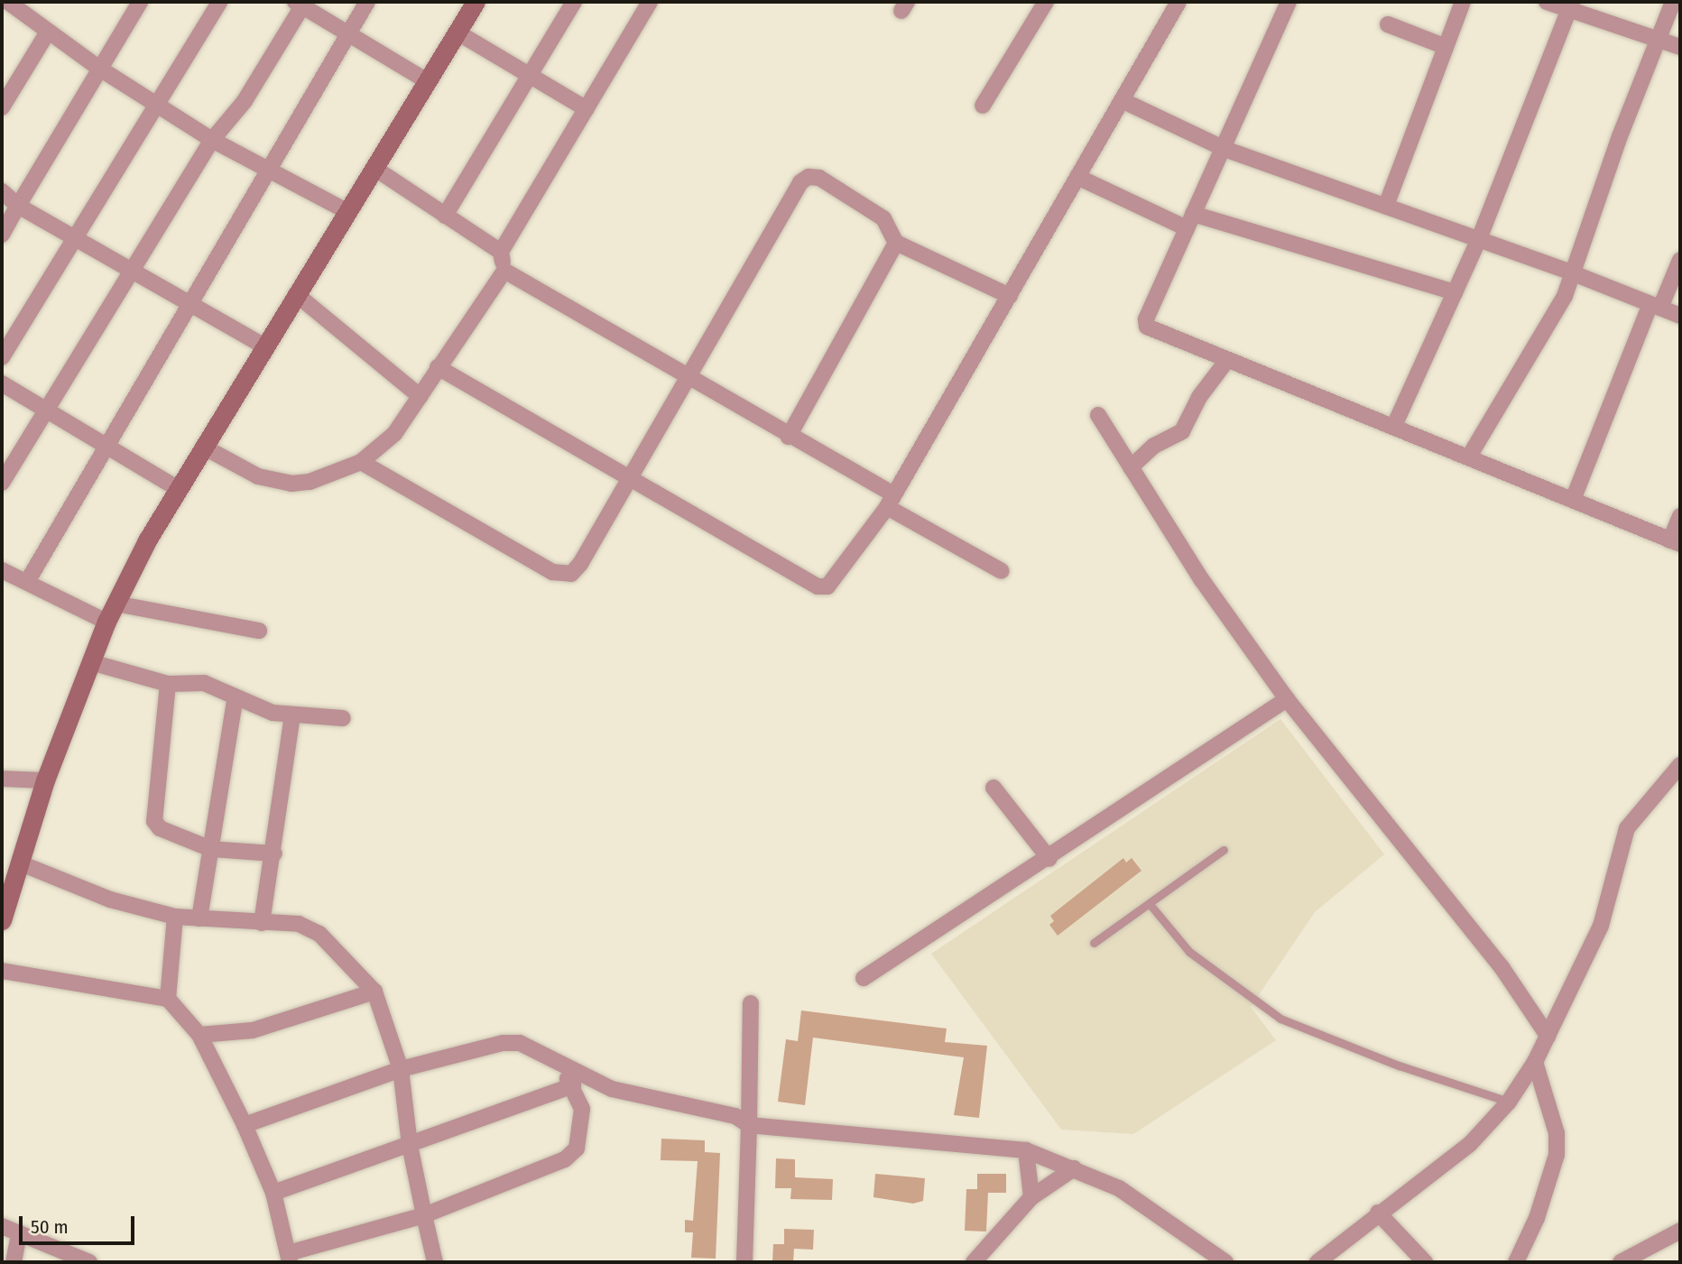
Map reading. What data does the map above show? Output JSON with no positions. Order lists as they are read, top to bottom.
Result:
{
  "scale_bar": "50 m"
}
